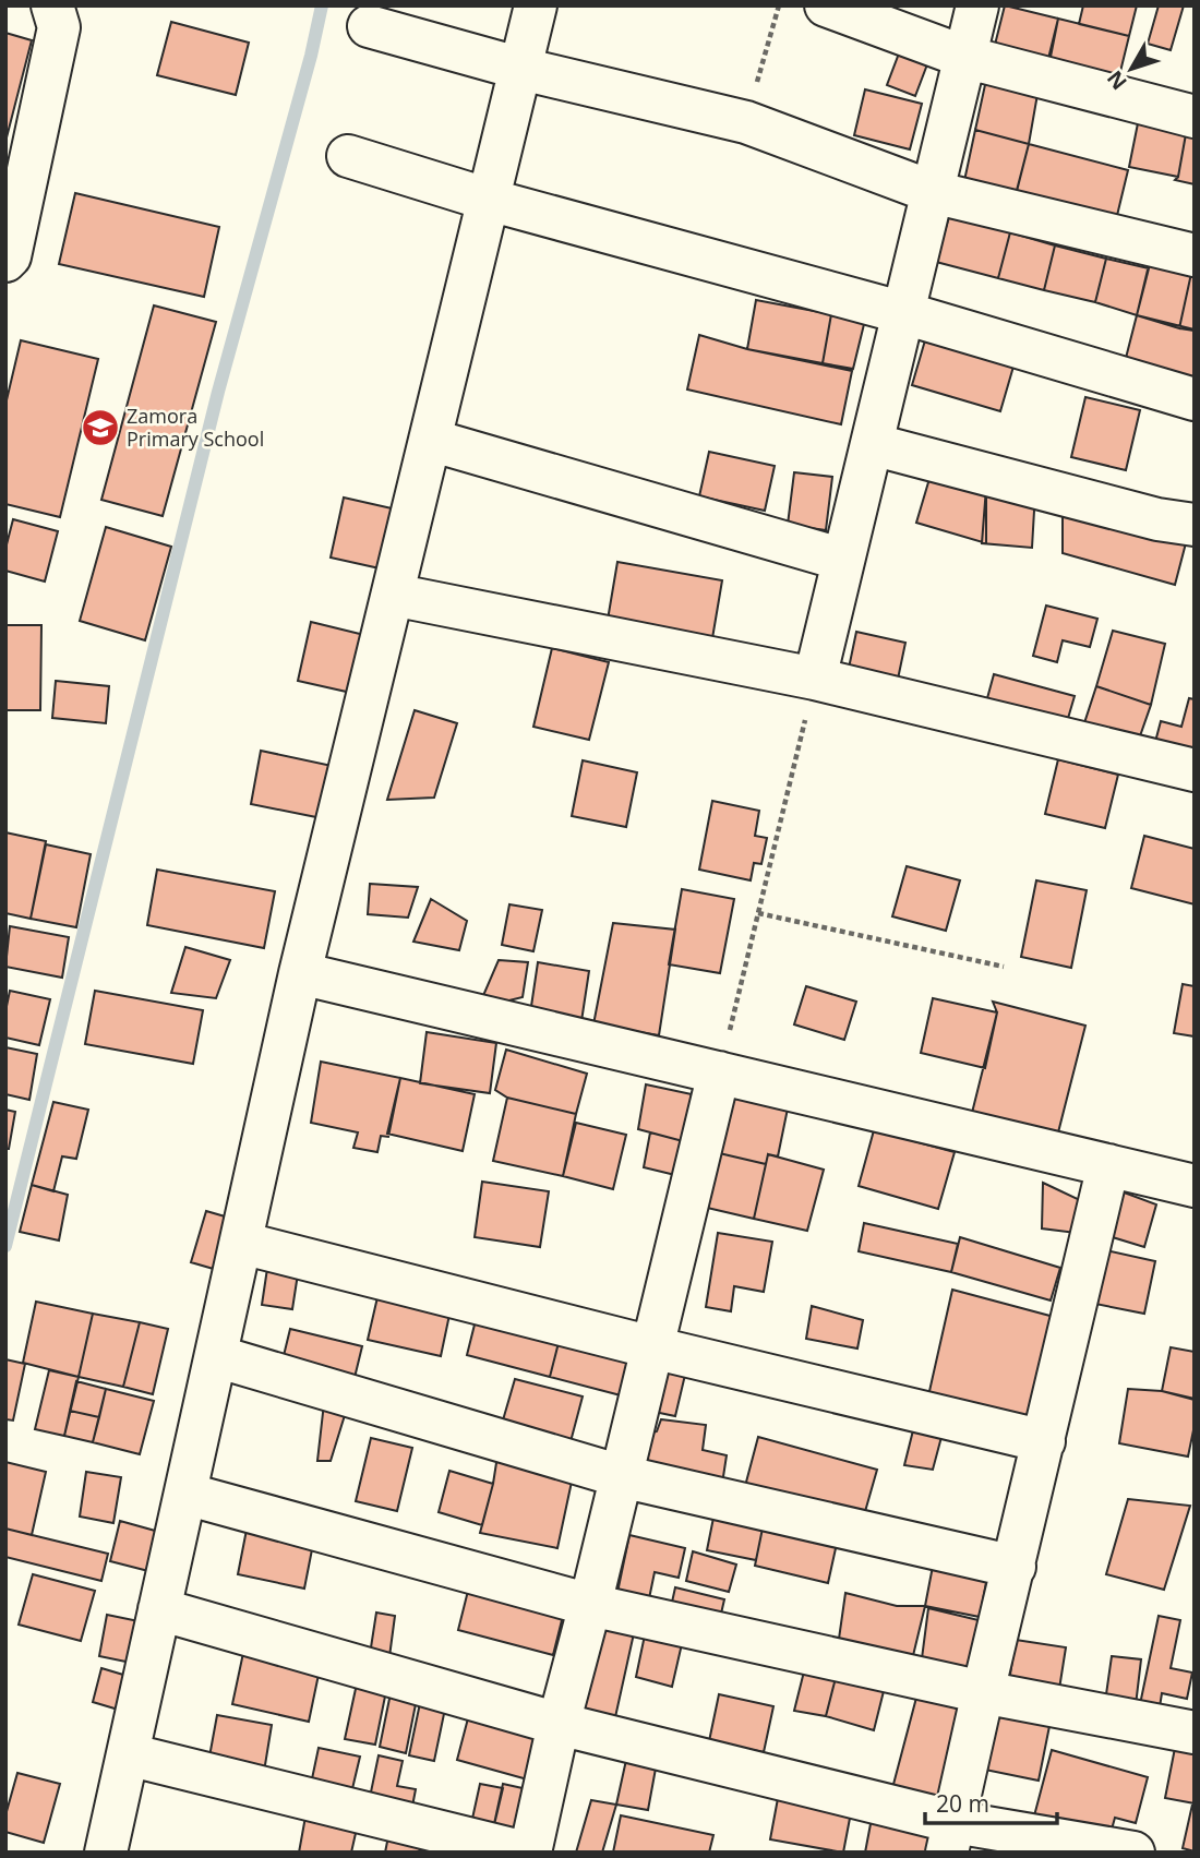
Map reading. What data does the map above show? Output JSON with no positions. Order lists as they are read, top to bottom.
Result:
{
  "places": {
    "school or university": ["Zamora Primary School"]
  },
  "scale_bar": "20 m",
  "north": "bottom left"
}
